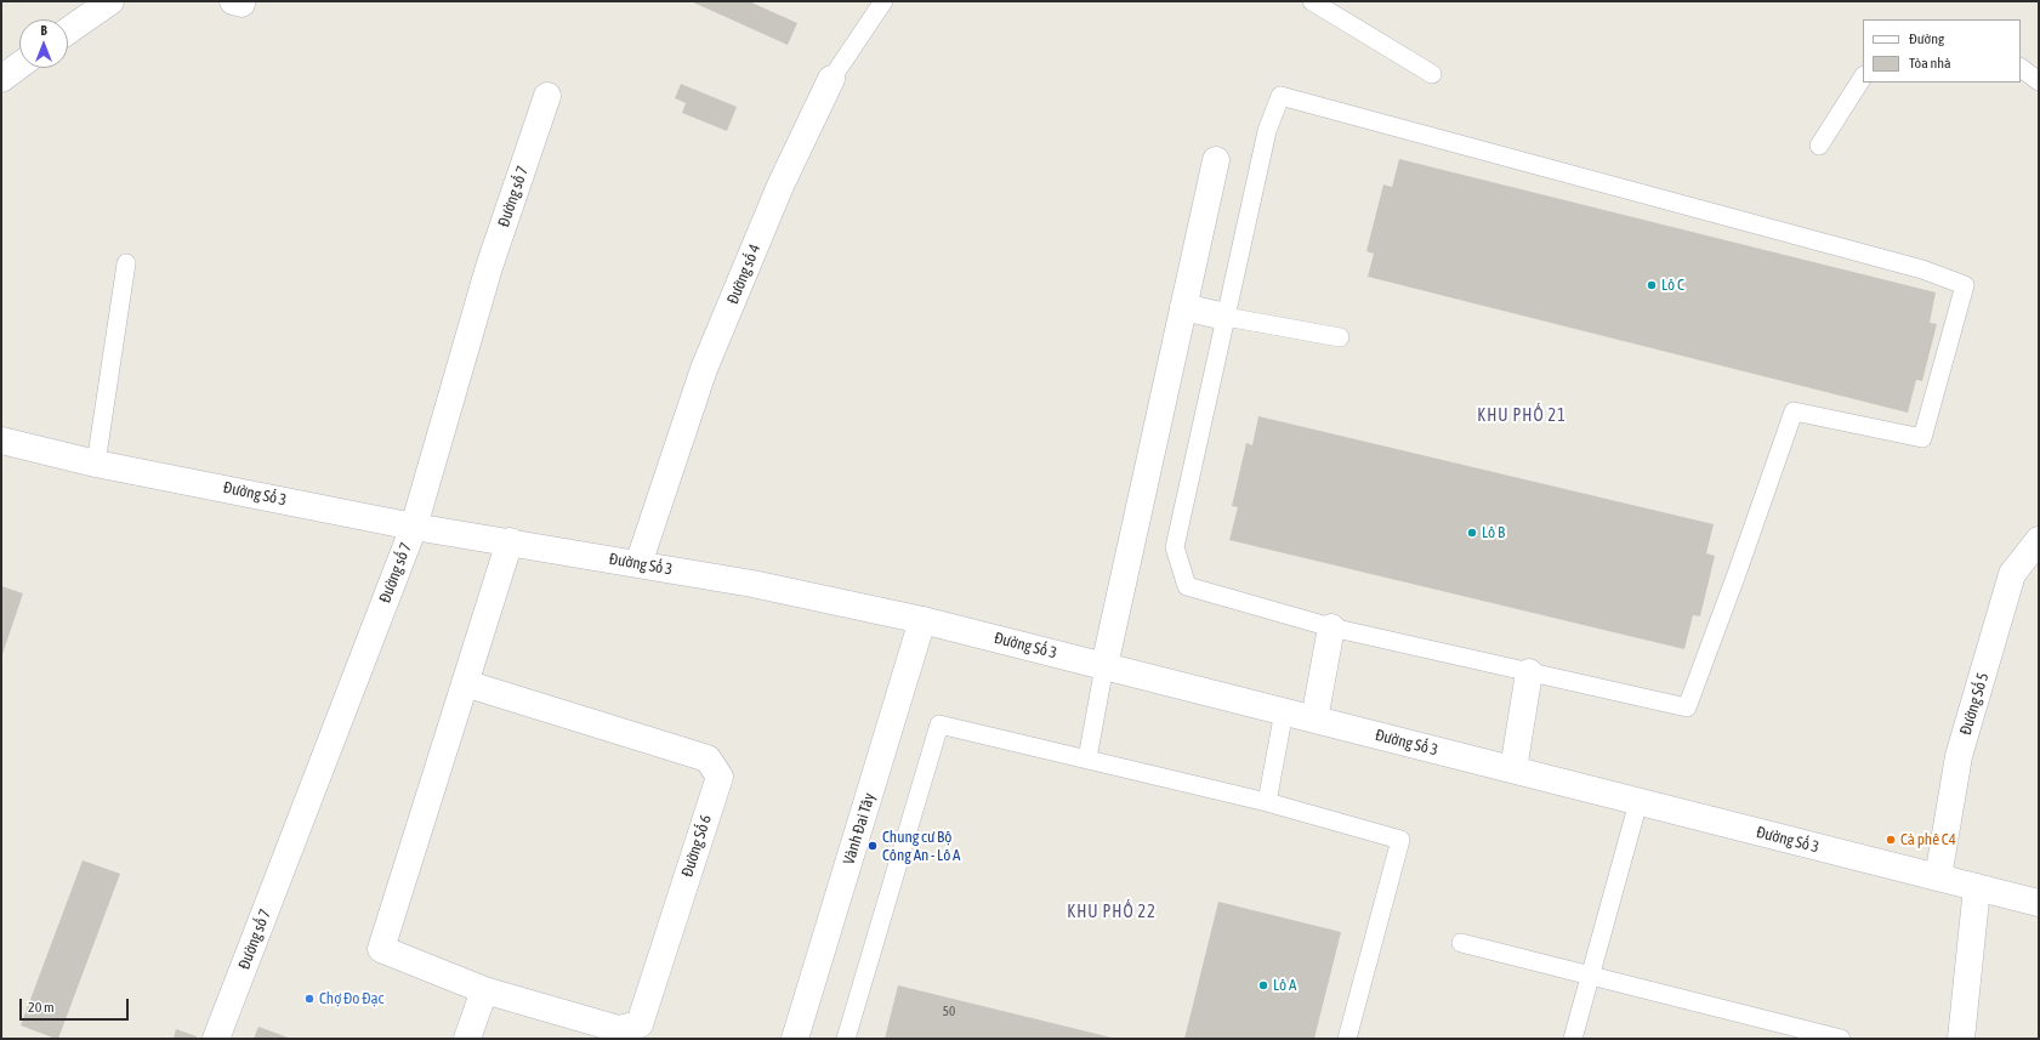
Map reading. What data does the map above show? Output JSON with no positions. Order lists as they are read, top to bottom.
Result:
{
  "streets": {
    "street": [
      "Đường số 7",
      "Đường số 4",
      "Đường Số 3",
      "Đường Số 5",
      "Vành Đai Tây",
      "Đường Số 6"
    ]
  },
  "crossings": [
    ["Đường số 7", "Đường Số 3"],
    ["Đường số 4", "Đường Số 3"],
    ["Đường Số 3", "Đường Số 5"],
    ["Đường Số 3", "Vành Đai Tây"],
    ["Đường Số 3", "Đường Số 6"]
  ],
  "districts": ["KHU PHỐ 21", "KHU PHỐ 22"],
  "places": [
    "Lô C",
    "Lô B",
    "Cà phê C4",
    "Chung cư Bộ Công An - Lô A",
    "Lô A",
    "Chợ Đo Đạc"
  ],
  "house_numbers": ["50"],
  "legend": ["Đường", "Tòa nhà"],
  "scale_bar": "20 m",
  "north": "top"
}
